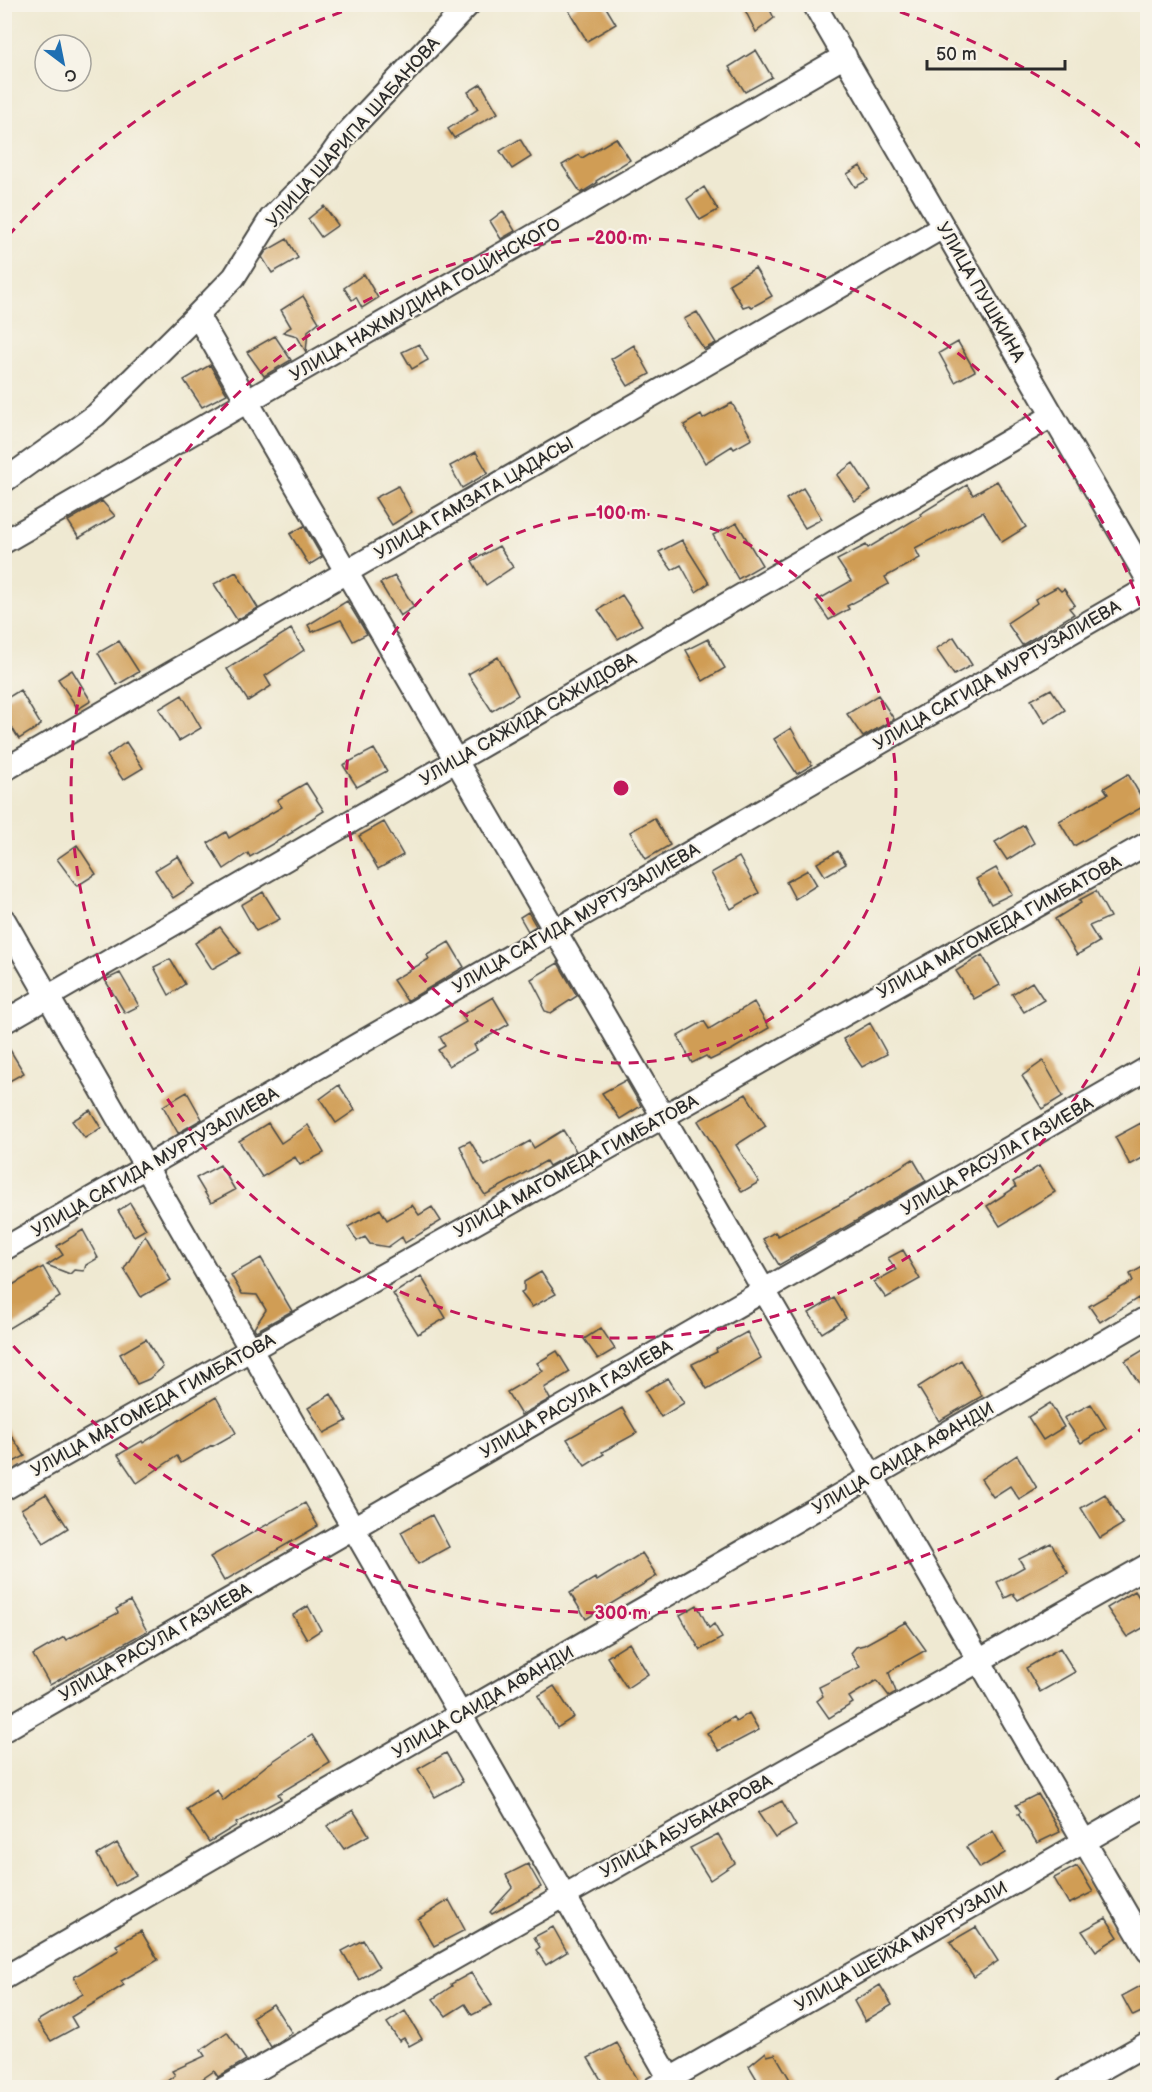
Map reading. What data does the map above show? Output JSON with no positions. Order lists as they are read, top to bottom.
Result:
{
  "streets": {
    "street": [
      "УЛИЦА ШАРИПА ШАБАНОВА",
      "УЛИЦА ПУШКИНА",
      "УЛИЦА НАЖМУДИНА ГОЦИНСКОГО",
      "УЛИЦА ГАМЗАТА ЦАДАСЫ",
      "УЛИЦА САГИДА МУРТУЗАЛИЕВА",
      "УЛИЦА САЖИДА САЖИДОВА",
      "УЛИЦА МАГОМЕДА ГИМБАТОВА",
      "УЛИЦА РАСУЛА ГАЗИЕВА",
      "УЛИЦА САИДА АФАНДИ",
      "УЛИЦА АБУБАКАРОВА",
      "УЛИЦА ШЕЙХА МУРТУЗАЛИ"
    ]
  },
  "crossings": [
    ["УЛИЦА ПУШКИНА", "УЛИЦА НАЖМУДИНА ГОЦИНСКОГО"],
    ["УЛИЦА ПУШКИНА", "УЛИЦА ГАМЗАТА ЦАДАСЫ"],
    ["УЛИЦА ПУШКИНА", "УЛИЦА САЖИДА САЖИДОВА"]
  ],
  "scale_bar": "50 m",
  "north": "bottom right",
  "rings": ["200 m", "100 m", "300 m"]
}
